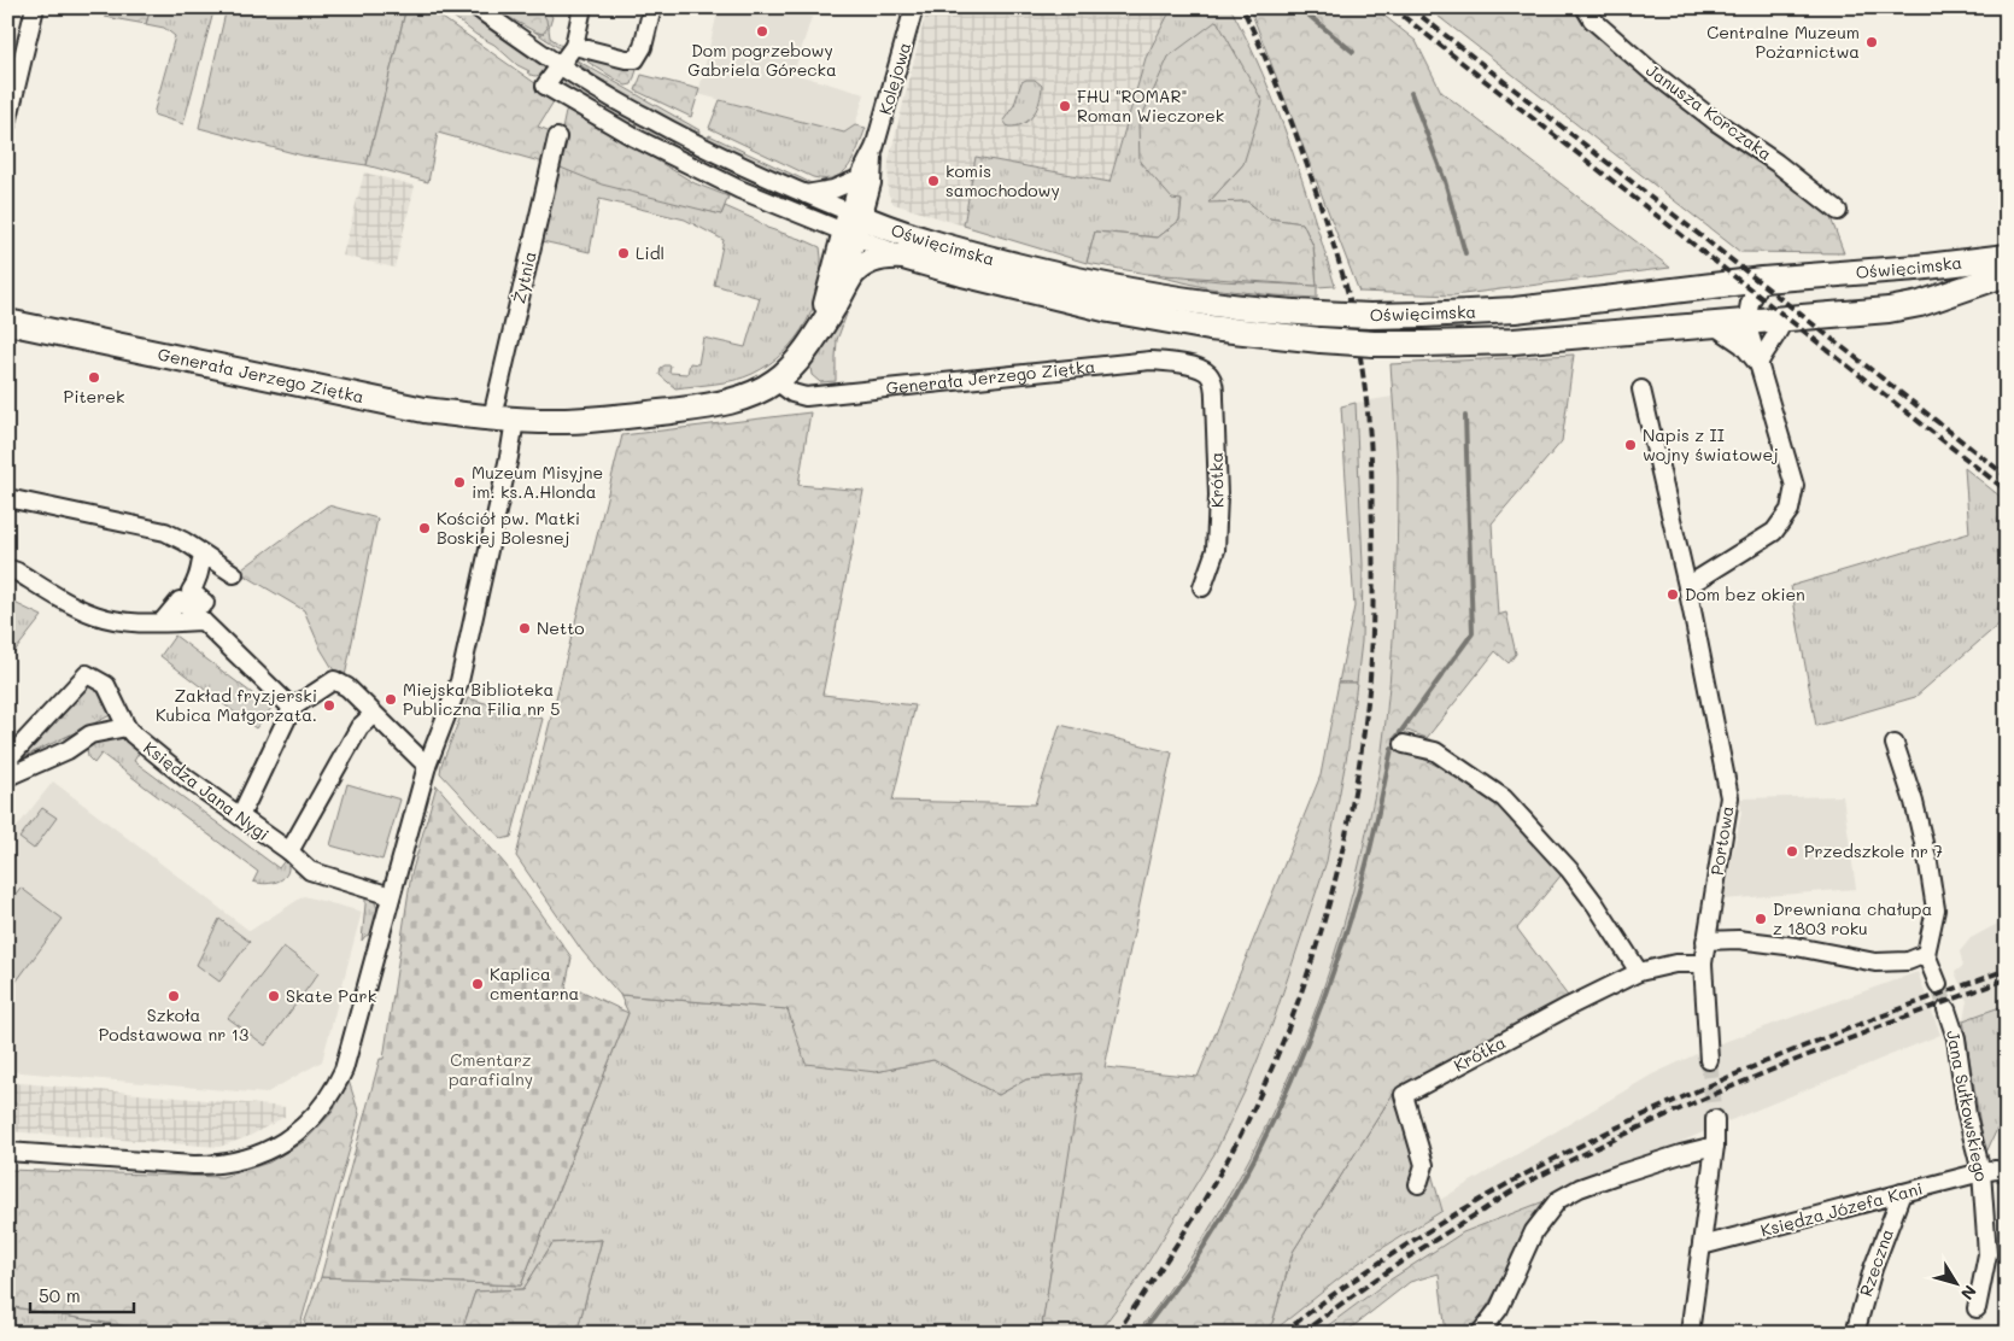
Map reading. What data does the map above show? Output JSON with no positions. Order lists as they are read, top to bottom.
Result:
{
  "streets": {
    "main road": ["Oświęcimska", "Generała Jerzego Ziętka"],
    "street": [
      "Kolejowa",
      "Janusza Korczaka",
      "Żytnia",
      "Krótka",
      "Księdza Jana Nygi",
      "Portowa",
      "Jana Sułkowskiego",
      "Księdza Józefa Kani",
      "Rzeczna"
    ]
  },
  "crossings": [
    ["Kolejowa", "Oświęcimska"],
    ["Żytnia", "Generała Jerzego Ziętka"],
    ["Generała Jerzego Ziętka", "Krótka"],
    ["Jana Sułkowskiego", "Księdza Józefa Kani"],
    ["Księdza Józefa Kani", "Rzeczna"]
  ],
  "parks": ["Cmentarz parafialny"],
  "places": [
    "Dom pogrzebowy Gabriela Górecka",
    "Centralne Muzeum Pożarnictwa",
    "FHU \"ROMAR\" Roman Wieczorek",
    "komis samochodowy",
    "Lidl",
    "Piterek",
    "Napis z II wojny światowej",
    "Muzeum Misyjne im. ks.A.Hlonda",
    "Kościół pw. Matki Boskiej Bolesnej",
    "Dom bez okien",
    "Netto",
    "Miejska Biblioteka Publiczna Filia nr 5",
    "Zakład fryzjerski Kubica Małgorzata.",
    "Przedszkole nr 7",
    "Drewniana chałupa z 1803 roku",
    "Kaplica cmentarna",
    "Szkoła Podstawowa nr 13",
    "Skate Park"
  ],
  "scale_bar": "50 m",
  "north": "bottom right"
}
